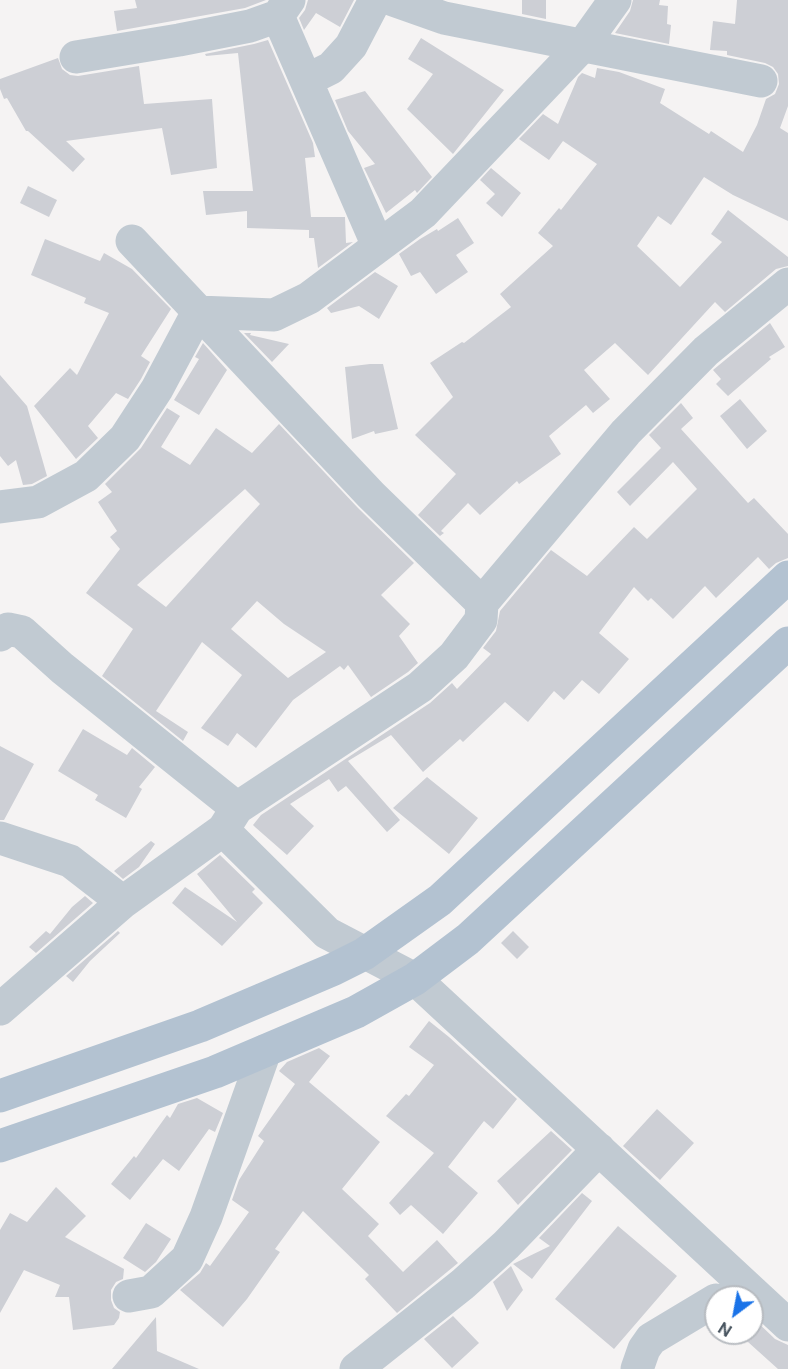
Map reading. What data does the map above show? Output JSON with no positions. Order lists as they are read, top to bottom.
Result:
{
  "north": "bottom left"
}
